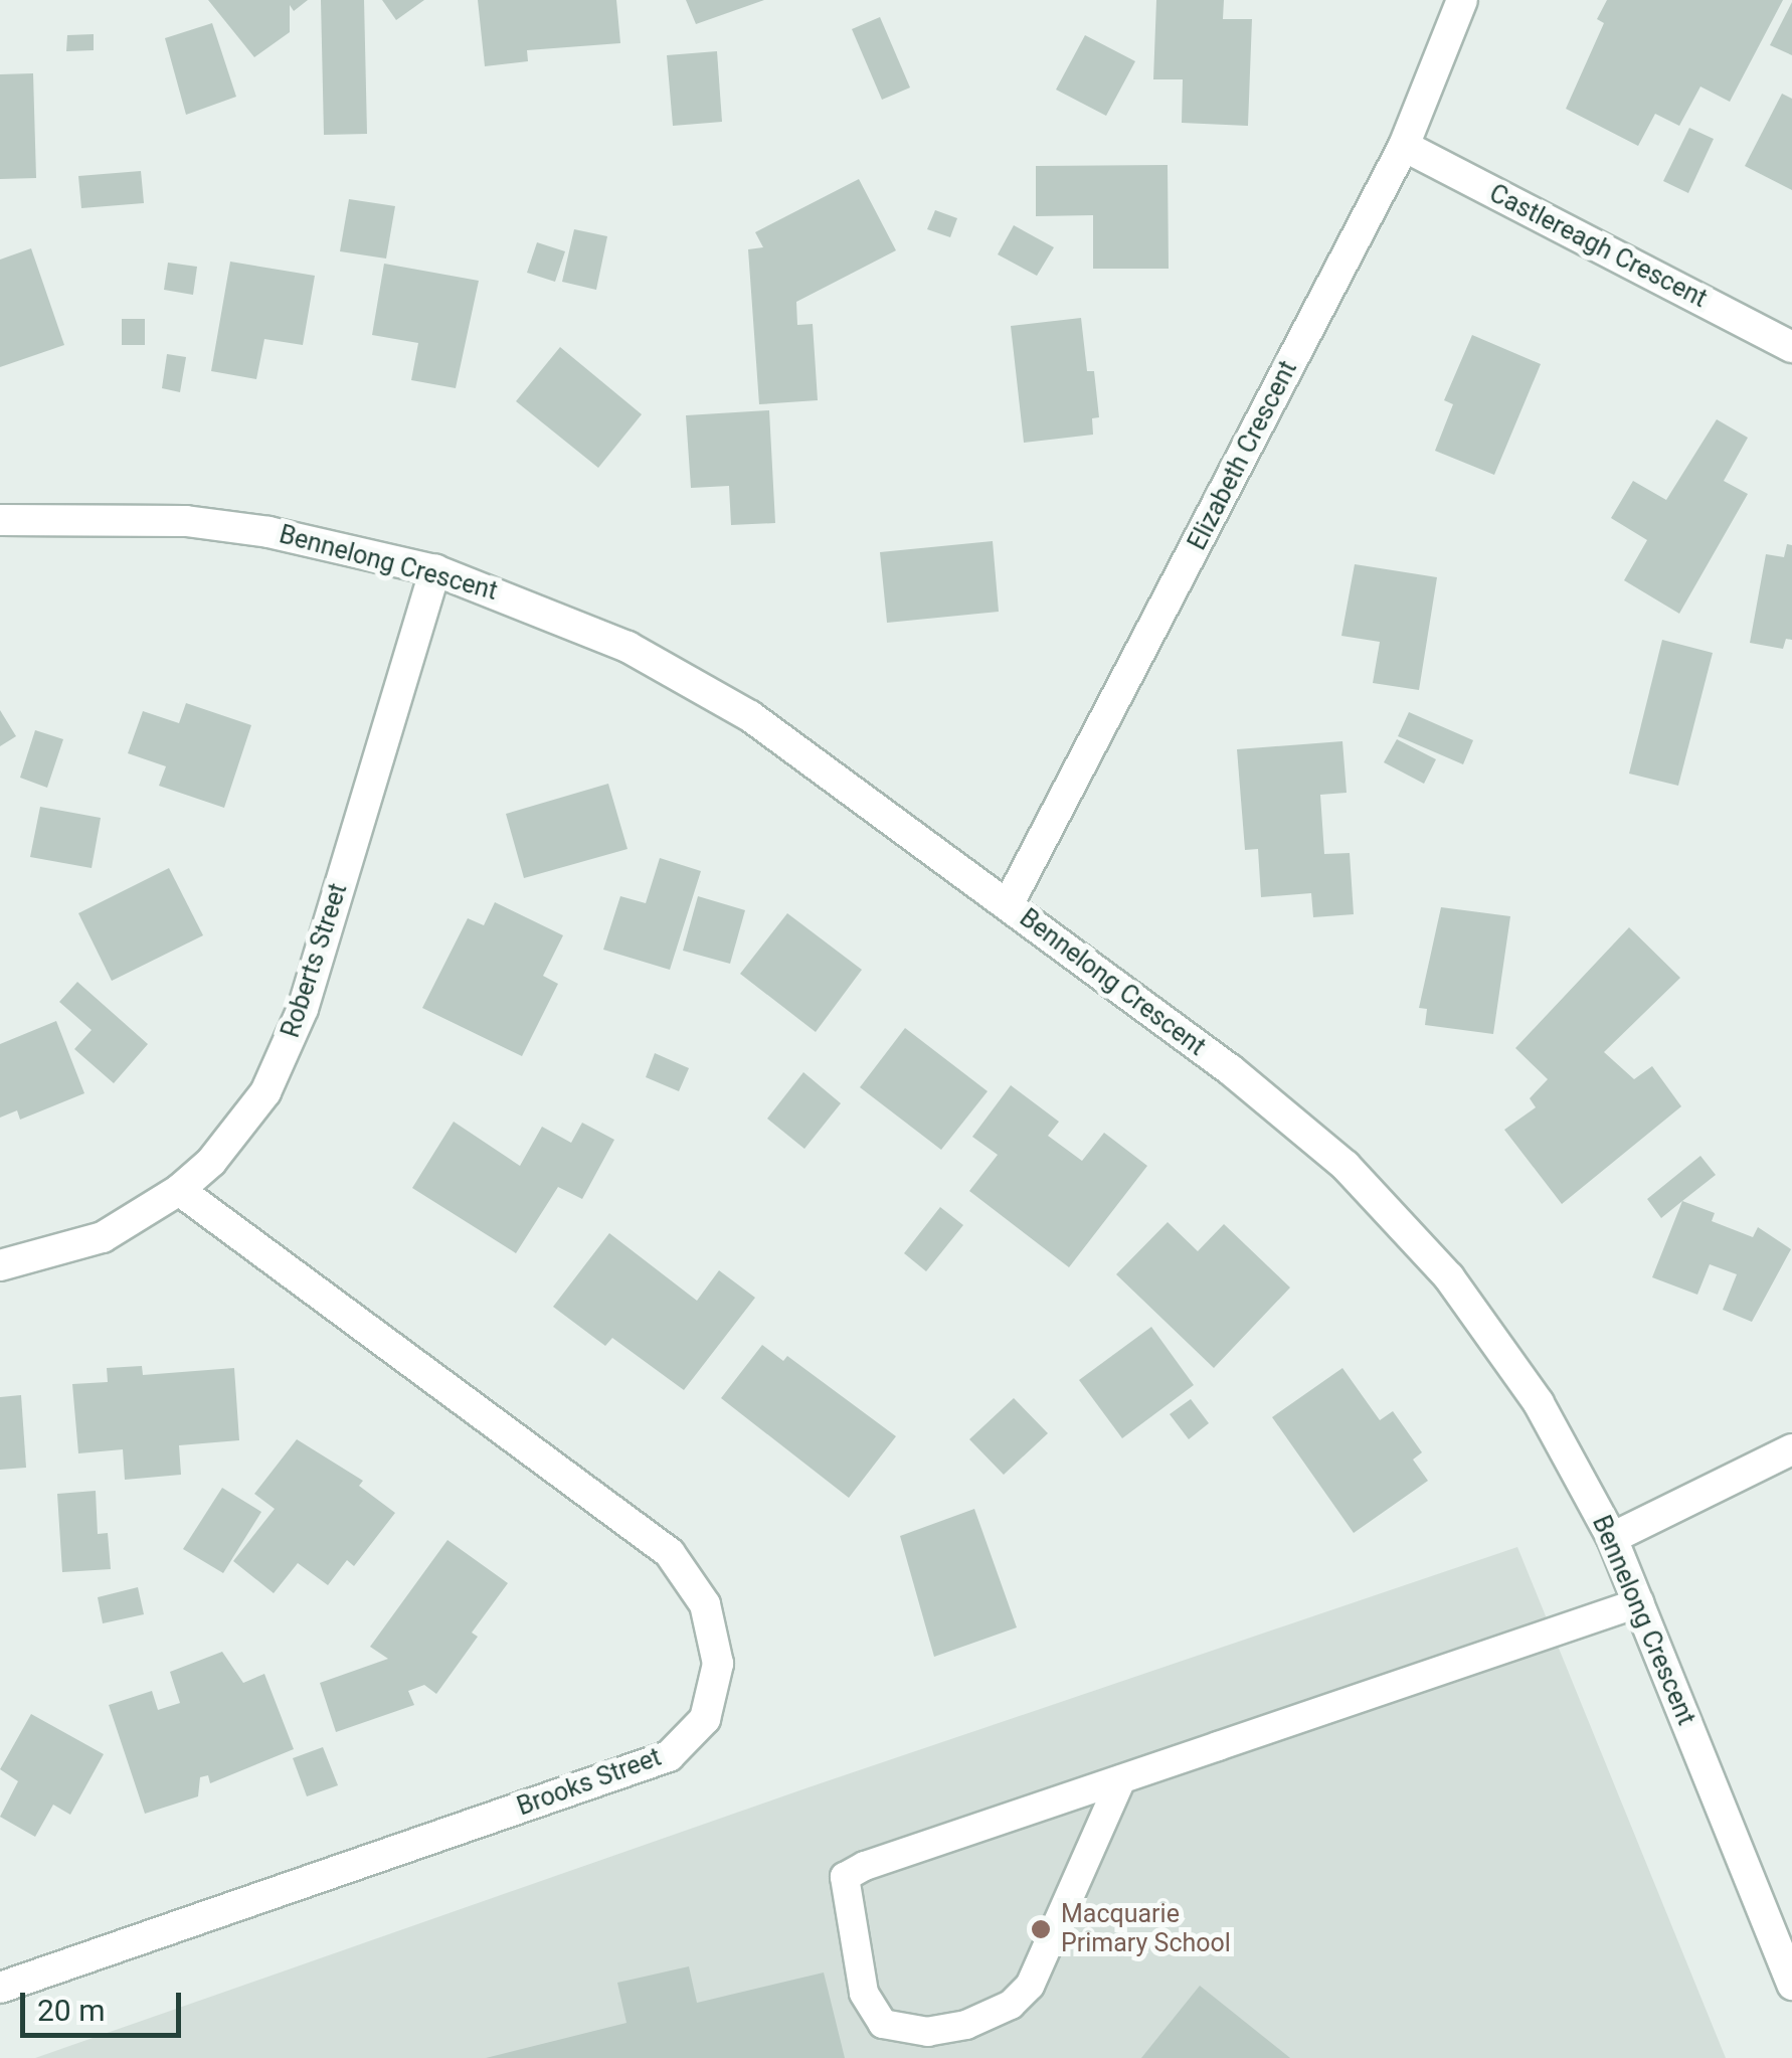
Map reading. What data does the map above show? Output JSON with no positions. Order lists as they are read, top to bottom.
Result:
{
  "streets": {
    "street": [
      "Castlereagh Crescent",
      "Elizabeth Crescent",
      "Bennelong Crescent",
      "Roberts Street",
      "Brooks Street"
    ]
  },
  "crossings": [
    ["Castlereagh Crescent", "Elizabeth Crescent"],
    ["Elizabeth Crescent", "Bennelong Crescent"],
    ["Bennelong Crescent", "Roberts Street"],
    ["Roberts Street", "Brooks Street"]
  ],
  "places": ["Macquarie Primary School"],
  "scale_bar": "20 m"
}
